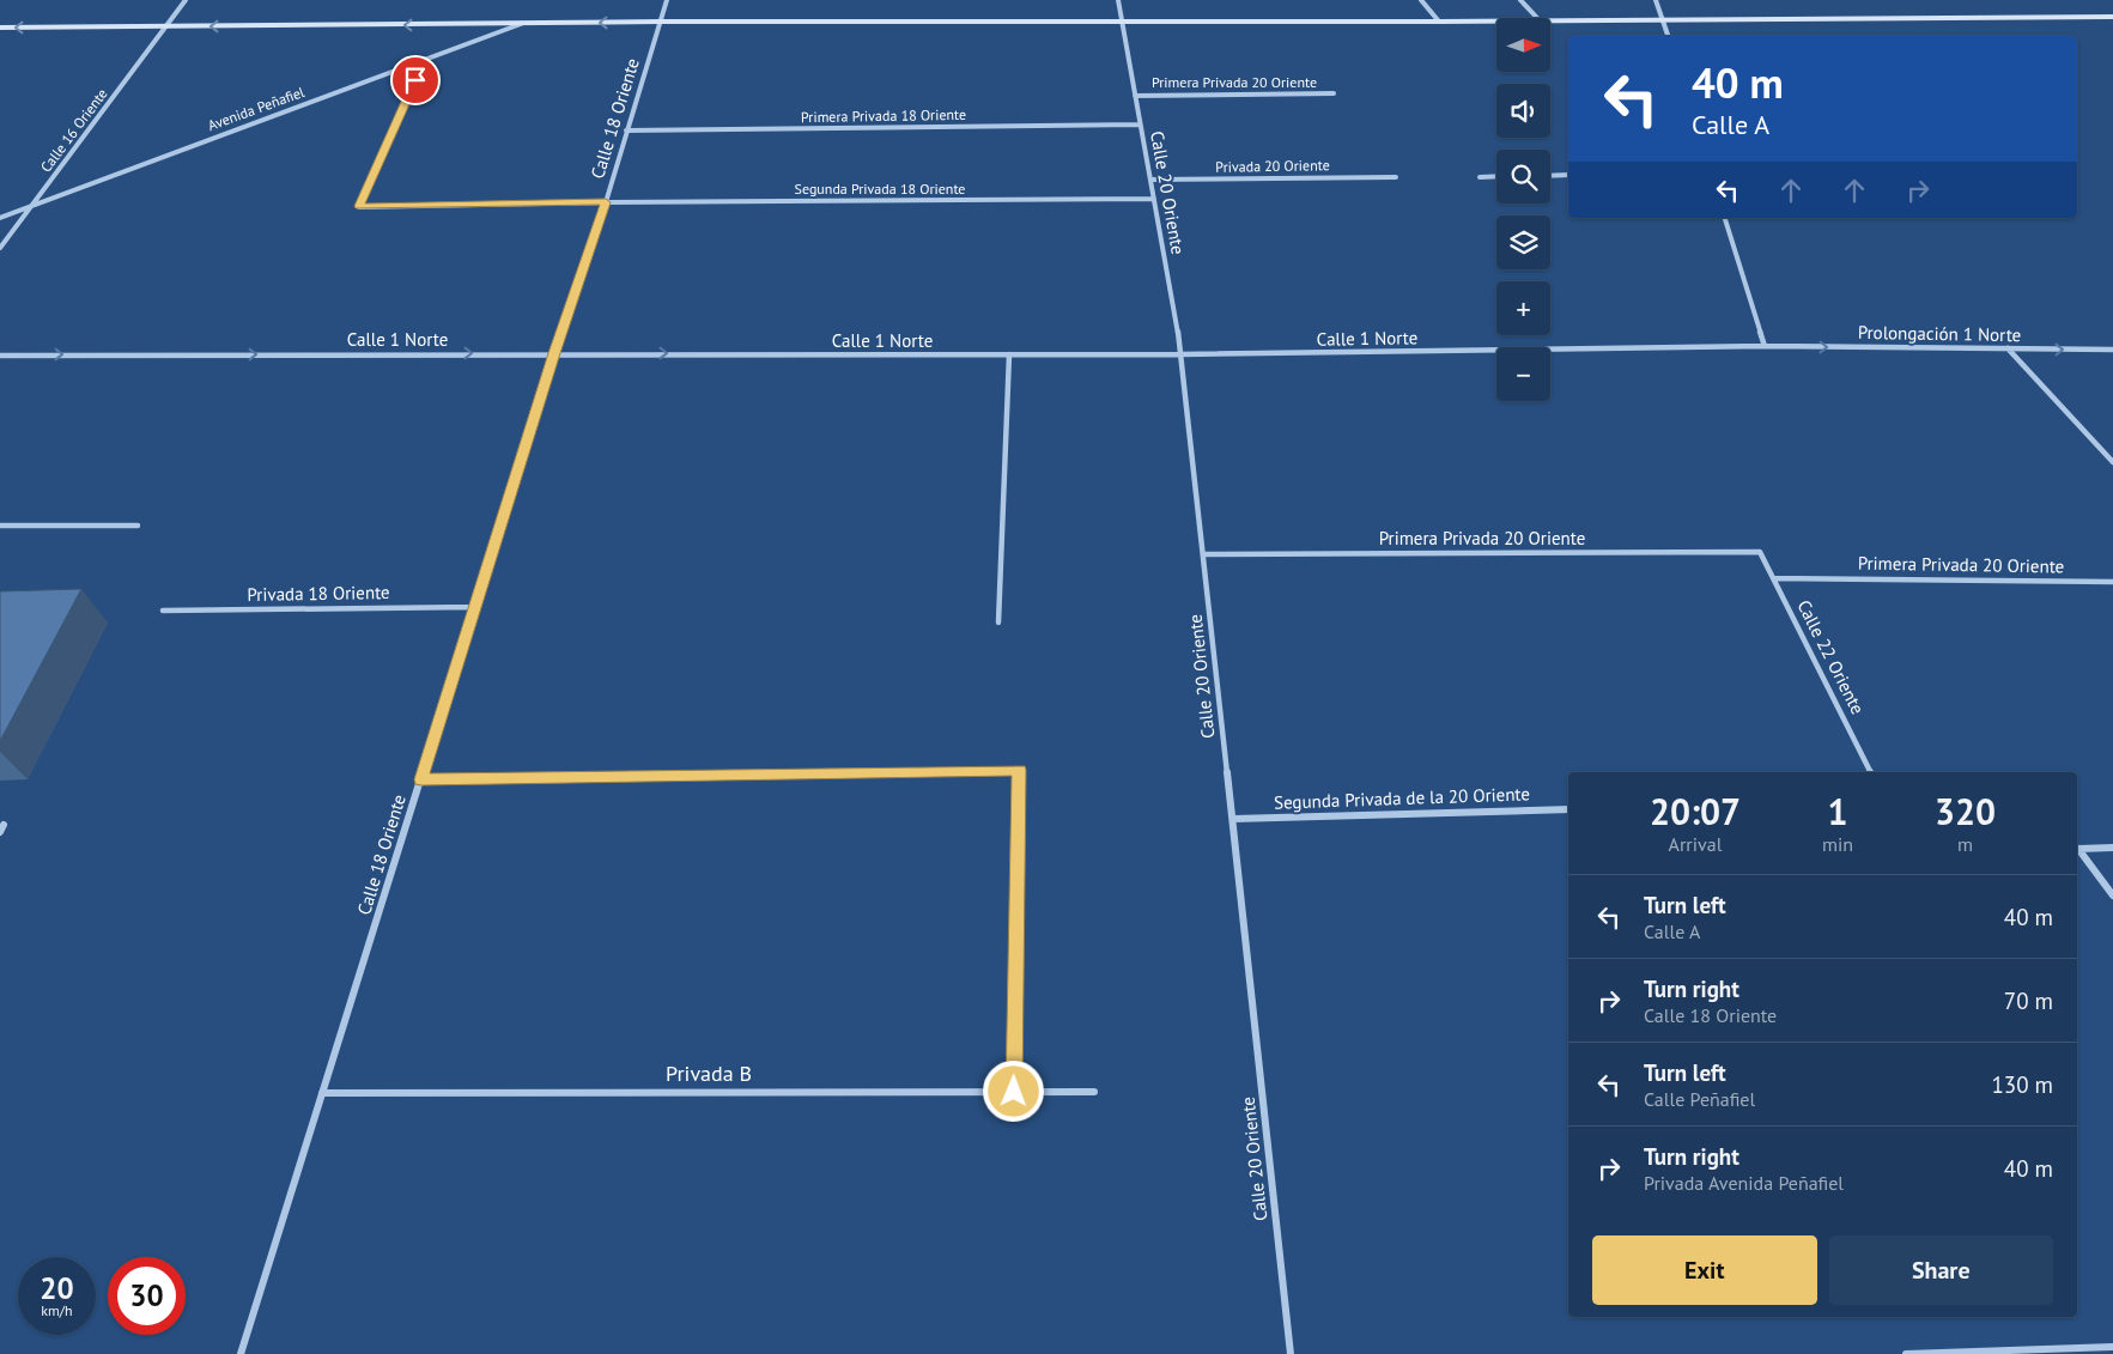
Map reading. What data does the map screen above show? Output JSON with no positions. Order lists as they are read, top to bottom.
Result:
{
  "streets": {
    "street": [
      "Primera Privada 20 Oriente",
      "Avenida Peñafiel",
      "Primera Privada 18 Oriente",
      "Calle 18 Oriente",
      "Calle 16 Oriente",
      "Privada 20 Oriente",
      "Segunda Privada 18 Oriente",
      "Calle 20 Oriente",
      "Prolongación 1 Norte",
      "Calle 1 Norte",
      "Privada 18 Oriente",
      "Calle 22 Oriente",
      "Segunda Privada de la 20 Oriente",
      "Privada B"
    ]
  },
  "crossings": [
    ["Primera Privada 20 Oriente", "Calle 20 Oriente"],
    ["Primera Privada 20 Oriente", "Calle 22 Oriente"],
    ["Avenida Peñafiel", "Calle 16 Oriente"],
    ["Avenida Peñafiel", "Segunda Privada 18 Oriente"],
    ["Primera Privada 18 Oriente", "Calle 18 Oriente"],
    ["Primera Privada 18 Oriente", "Calle 20 Oriente"],
    ["Calle 18 Oriente", "Segunda Privada 18 Oriente"],
    ["Calle 18 Oriente", "Calle 1 Norte"],
    ["Calle 18 Oriente", "Privada 18 Oriente"],
    ["Calle 18 Oriente", "Privada B"],
    ["Privada 20 Oriente", "Calle 20 Oriente"],
    ["Segunda Privada 18 Oriente", "Calle 20 Oriente"],
    ["Calle 20 Oriente", "Calle 1 Norte"],
    ["Calle 20 Oriente", "Segunda Privada de la 20 Oriente"],
    ["Prolongación 1 Norte", "Calle 1 Norte"]
  ],
  "one_way": ["Prolongación 1 Norte", "Calle 1 Norte"],
  "north": "right",
  "page": {
    "map_buttons": ["+", "−"],
    "turn": ["40 m", "Calle A"],
    "eta": [
      "20:07",
      "Arrival",
      "1",
      "min",
      "320",
      "m"
    ],
    "list": [
      {
        "name": "Turn left",
        "note": "Calle A",
        "value": "40 m"
      },
      {
        "name": "Turn right",
        "note": "Calle 18 Oriente",
        "value": "70 m"
      },
      {
        "name": "Turn left",
        "note": "Calle Peñafiel",
        "value": "130 m"
      },
      {
        "name": "Turn right",
        "note": "Privada Avenida Peñafiel",
        "value": "40 m"
      }
    ],
    "buttons": ["Exit", "Share"],
    "speed": "20 km/h",
    "limit": "30"
  }
}
